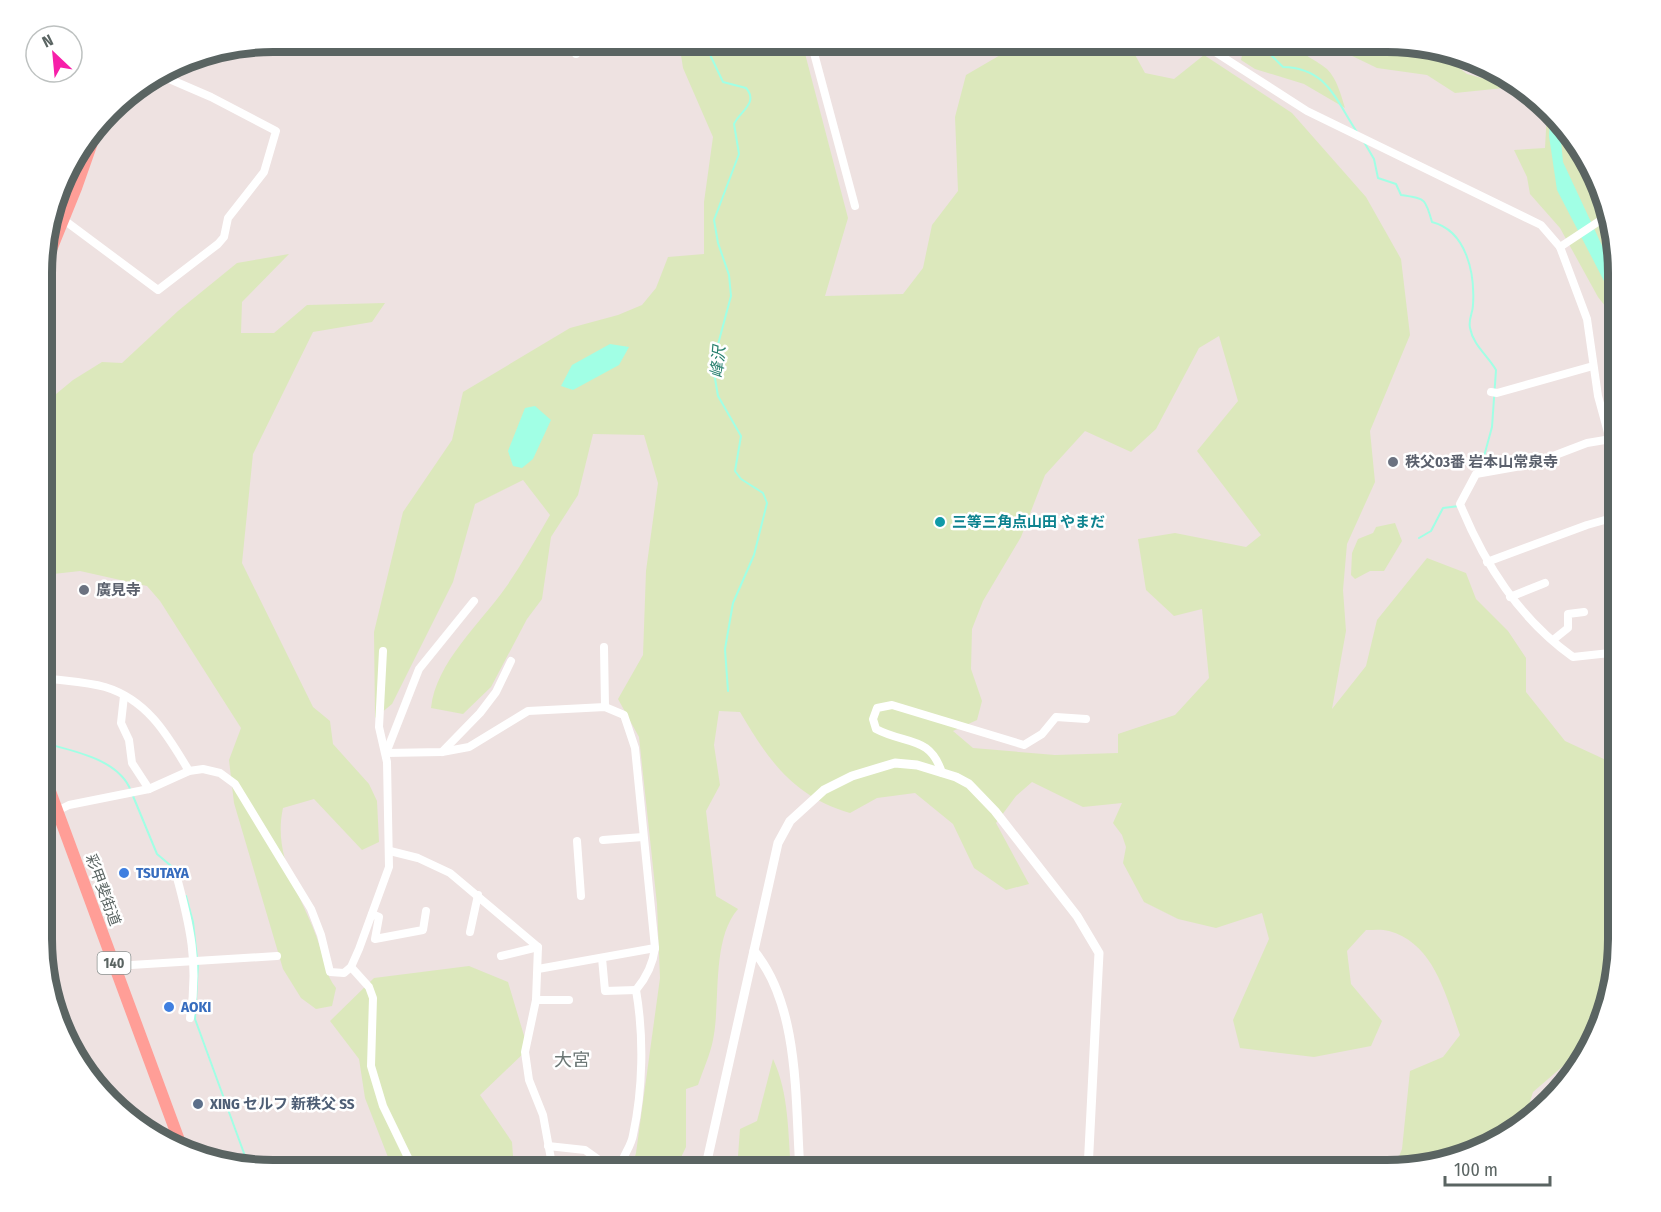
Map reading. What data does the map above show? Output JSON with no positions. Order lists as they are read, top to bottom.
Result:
{
  "streets": {
    "highway": ["彩甲斐街道", "140"]
  },
  "districts": ["大宮"],
  "water": ["峰沢"],
  "places": [
    "秩父03番 岩本山常泉寺",
    "三等三角点山田 やまだ",
    "廣見寺",
    "TSUTAYA",
    "AOKI",
    "XING セルフ 新秩父 SS"
  ],
  "scale_bar": "100 m",
  "north": "top left"
}
